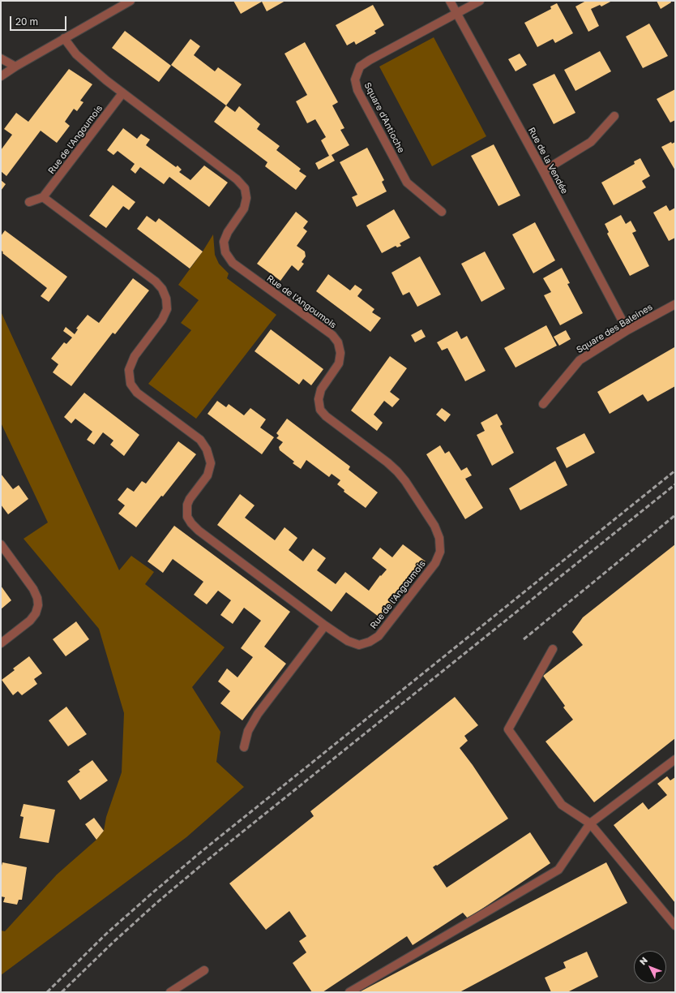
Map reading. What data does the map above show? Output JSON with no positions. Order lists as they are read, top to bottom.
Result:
{
  "streets": {
    "street": [
      "Square d'Antioche",
      "Rue de l'Angoumois",
      "Rue de la Vendée",
      "Square des Baleines"
    ]
  },
  "crossings": [
    ["Square d'Antioche", "Rue de la Vendée"],
    ["Rue de la Vendée", "Square des Baleines"]
  ],
  "scale_bar": "20 m",
  "north": "top left"
}
